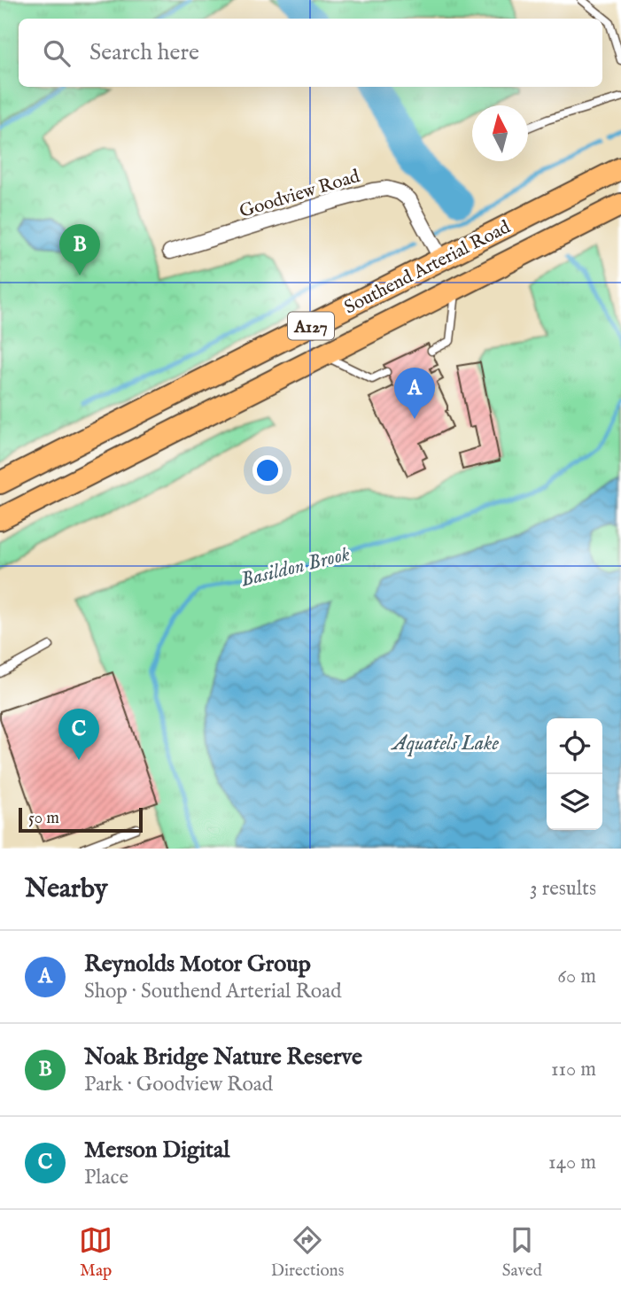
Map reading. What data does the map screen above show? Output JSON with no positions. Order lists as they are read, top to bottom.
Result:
{
  "streets": {
    "highway": ["Southend Arterial Road", "A127"],
    "street": ["Goodview Road"]
  },
  "crossings": [
    ["Goodview Road", "Southend Arterial Road"],
    ["Southend Arterial Road", "A127"]
  ],
  "water": ["Basildon Brook", "Aquatels Lake"],
  "scale_bar": "50 m",
  "north": "top",
  "page": {
    "search": "Search here",
    "pins": ["B", "A", "C"],
    "scale": "50 m",
    "heading": ["Nearby", "3 results"],
    "list": [
      {
        "mark": "A",
        "name": "Reynolds Motor Group",
        "note": "Shop · Southend Arterial Road",
        "value": "60 m"
      },
      {
        "mark": "B",
        "name": "Noak Bridge Nature Reserve",
        "note": "Park · Goodview Road",
        "value": "110 m"
      },
      {
        "mark": "C",
        "name": "Merson Digital",
        "note": "Place",
        "value": "140 m"
      }
    ],
    "nav": ["Map", "Directions", "Saved"]
  }
}
